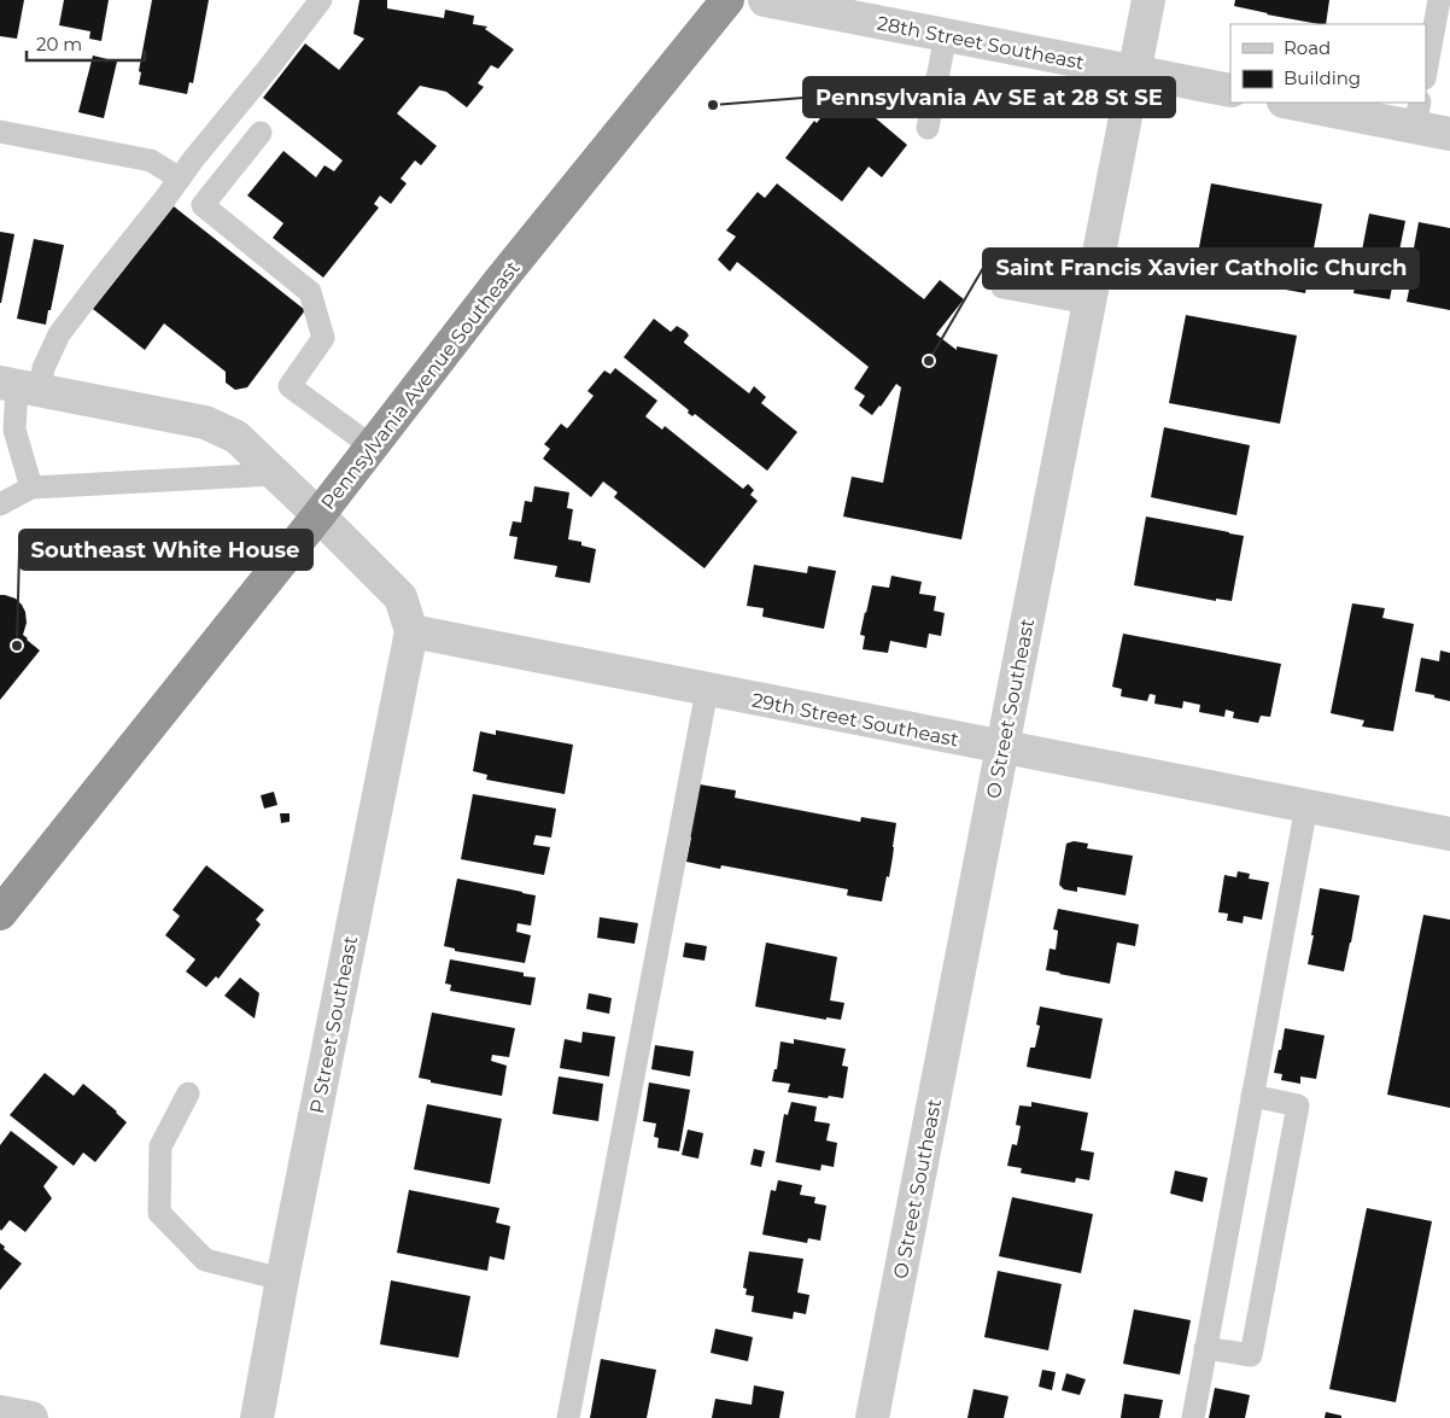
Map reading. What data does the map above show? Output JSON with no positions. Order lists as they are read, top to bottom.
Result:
{
  "streets": {
    "highway": ["Pennsylvania Avenue Southeast"],
    "street": [
      "28th Street Southeast",
      "O Street Southeast",
      "29th Street Southeast",
      "P Street Southeast"
    ]
  },
  "crossings": [
    ["28th Street Southeast", "O Street Southeast"],
    ["O Street Southeast", "29th Street Southeast"],
    ["29th Street Southeast", "P Street Southeast"]
  ],
  "places": ["Pennsylvania Av SE at 28 St SE", "Saint Francis Xavier Catholic Church", "Southeast White House"],
  "legend": ["Road", "Building"],
  "scale_bar": "20 m"
}
